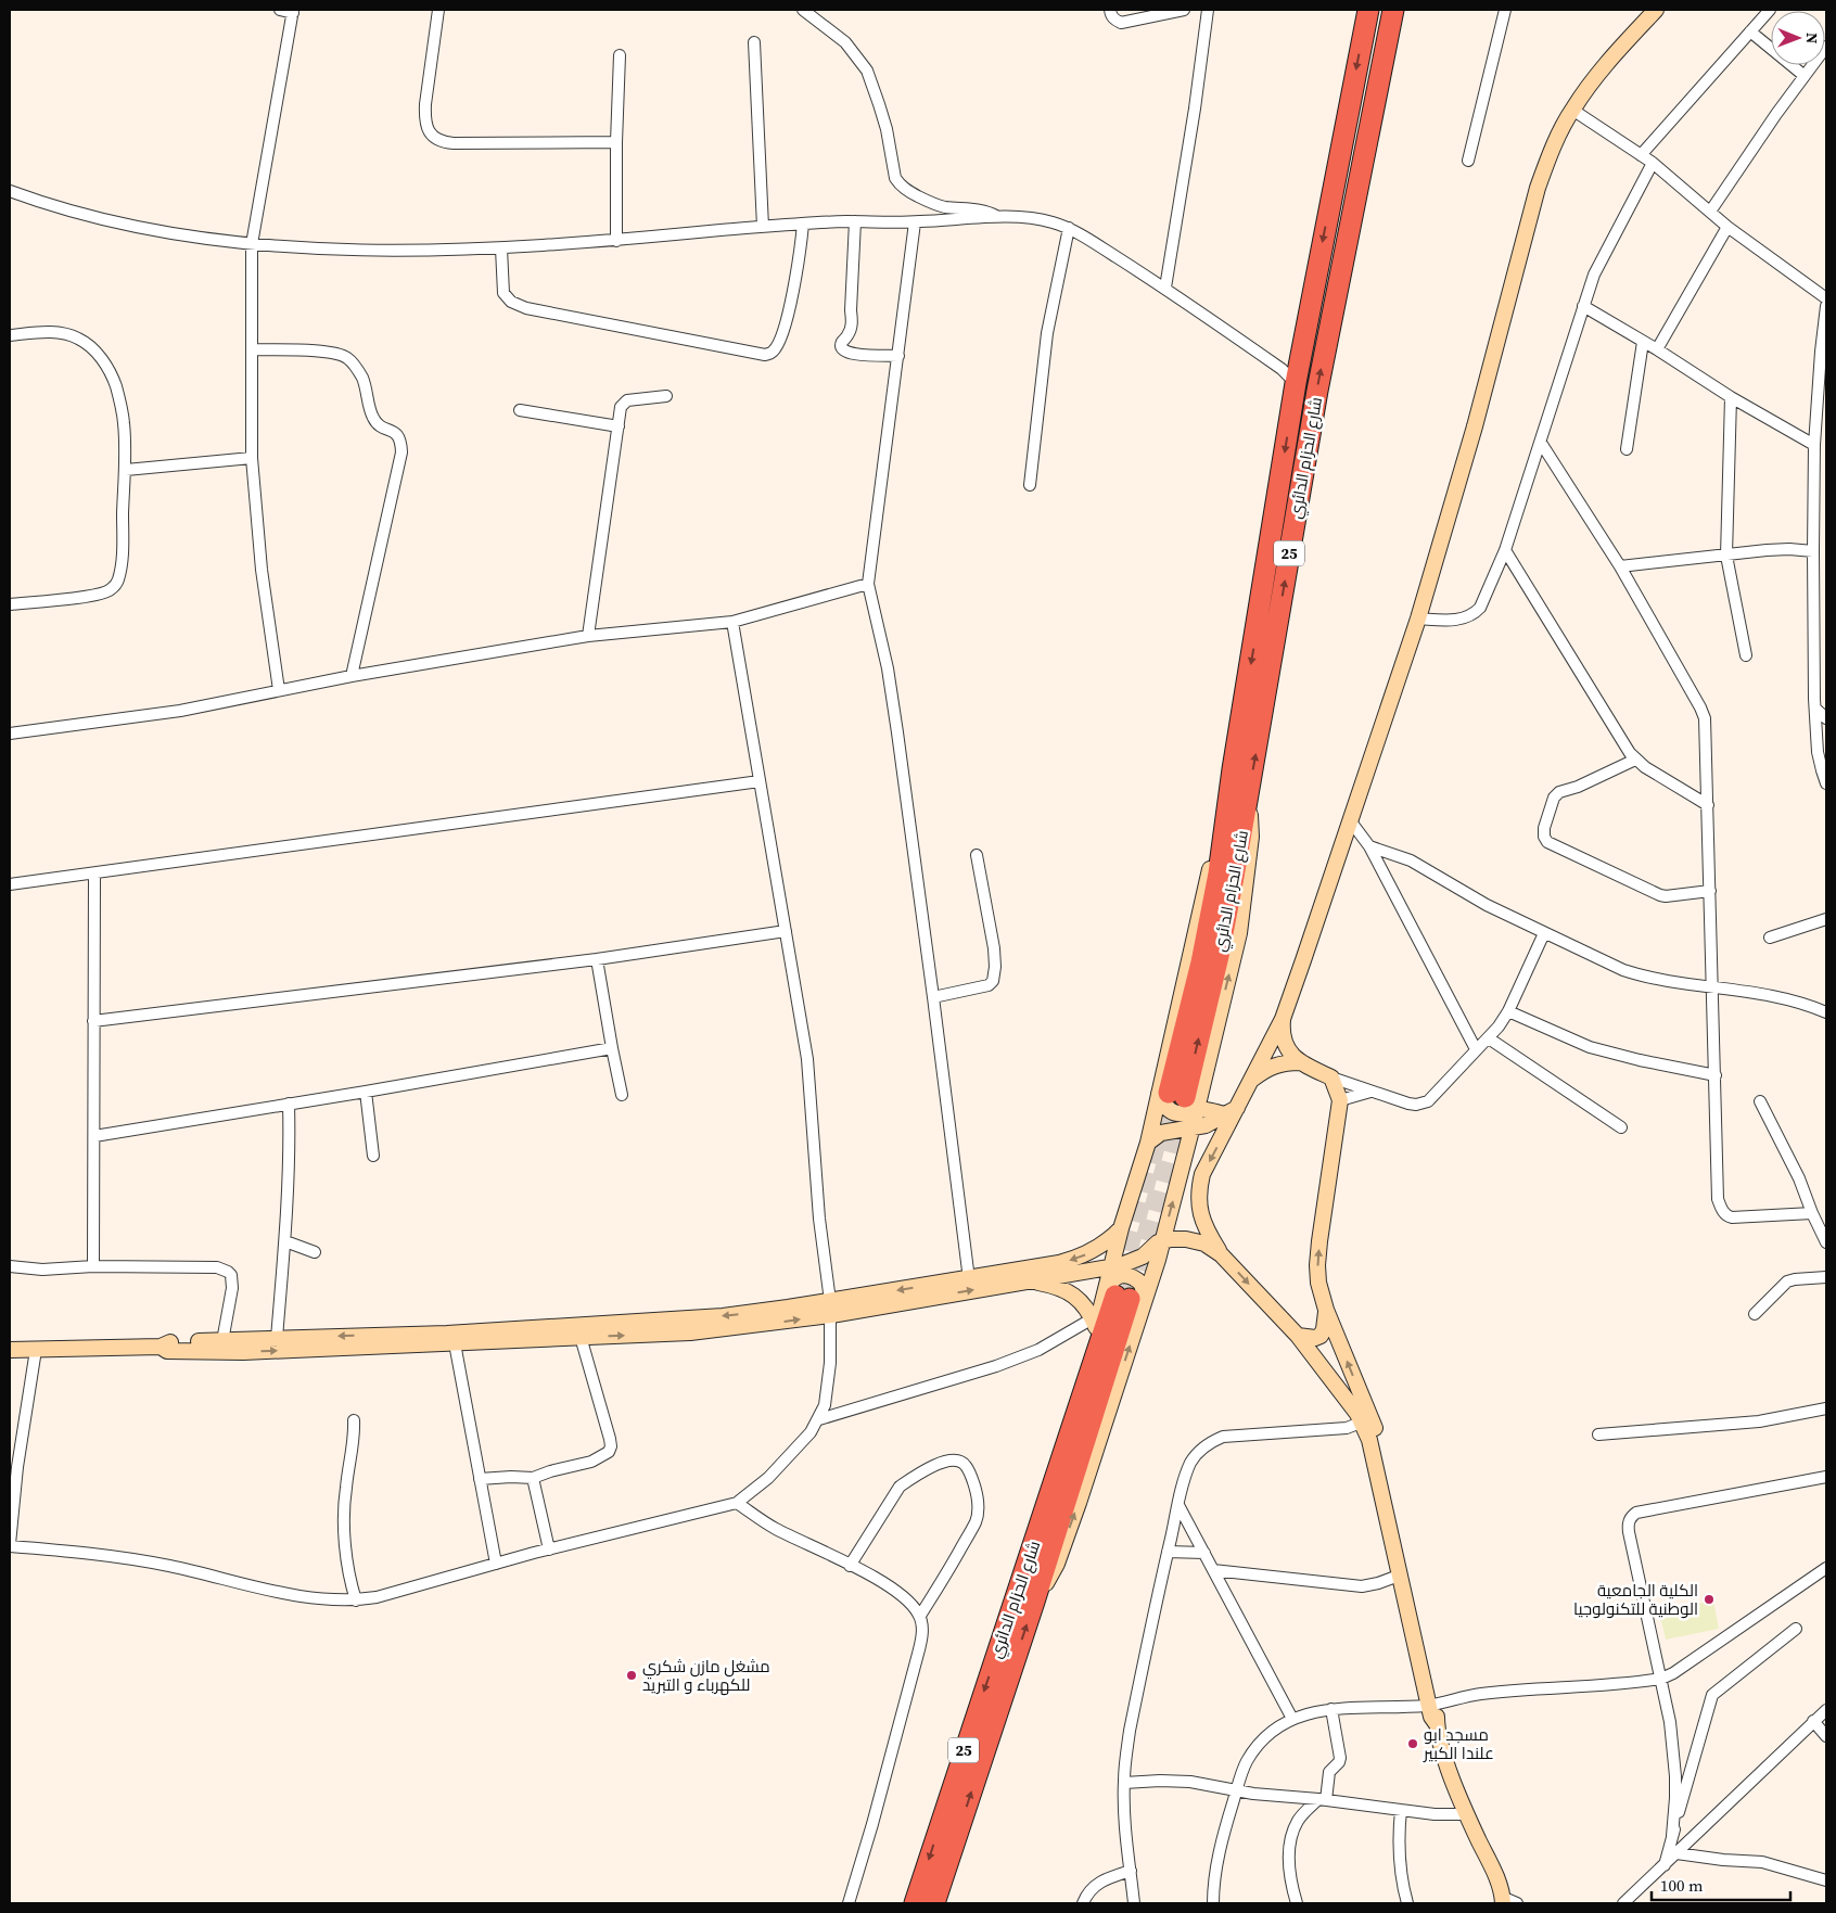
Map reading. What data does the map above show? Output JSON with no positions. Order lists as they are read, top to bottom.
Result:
{
  "streets": {
    "highway": ["شارع الحزام الدائري", "25"]
  },
  "places": ["الكلية الجامعية الوطنية للتكنولوجيا", "مشغل مازن شكري للكهرباء و التبريد", "مسجد ابو علندا الكبير"],
  "scale_bar": "100 m",
  "north": "right"
}
